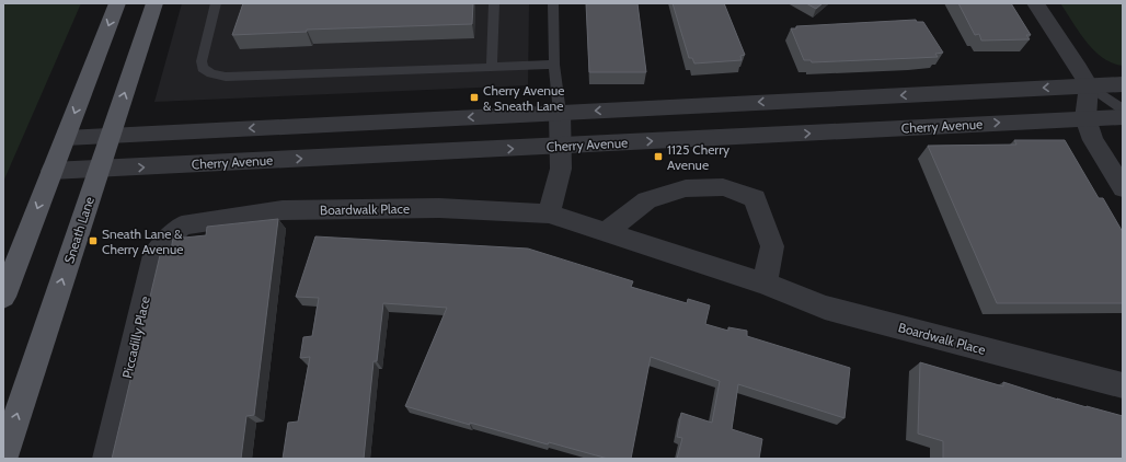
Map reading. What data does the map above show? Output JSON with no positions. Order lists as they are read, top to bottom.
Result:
{
  "streets": {
    "main road": ["Sneath Lane"],
    "street": ["Cherry Avenue", "Boardwalk Place", "Piccadilly Place"]
  },
  "crossings": [
    ["Cherry Avenue", "Sneath Lane"],
    ["Boardwalk Place", "Piccadilly Place"]
  ],
  "places": {
    "transit": ["Cherry Avenue & Sneath Lane", "1125 Cherry Avenue", "Sneath Lane & Cherry Avenue"]
  }
}
